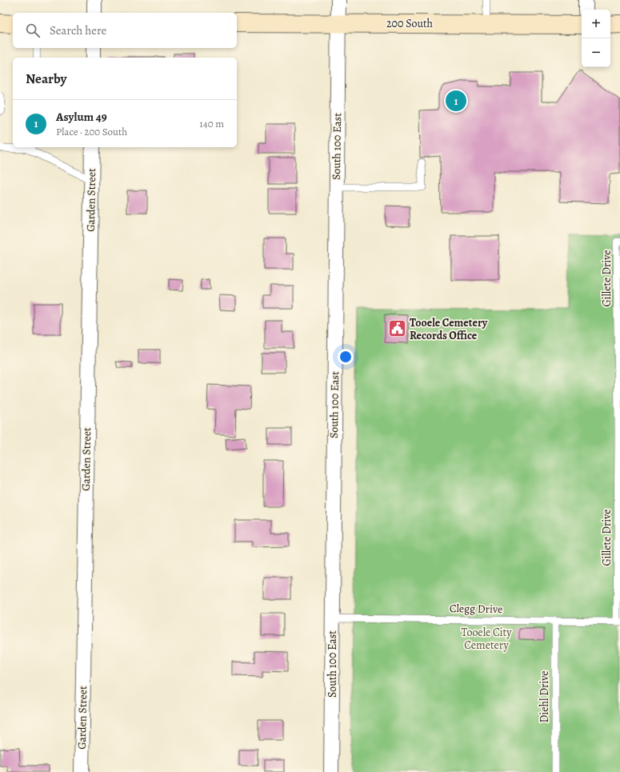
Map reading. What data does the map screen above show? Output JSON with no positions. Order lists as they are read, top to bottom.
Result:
{
  "streets": {
    "street": ["200 South", "South 100 East", "Garden Street"],
    "lane": ["Gillete Drive", "Clegg Drive", "Diehl Drive"]
  },
  "crossings": [
    ["200 South", "South 100 East"],
    ["South 100 East", "Clegg Drive"],
    ["Gillete Drive", "Clegg Drive"],
    ["Clegg Drive", "Diehl Drive"]
  ],
  "parks": ["Tooele City Cemetery"],
  "places": {
    "public building": ["Tooele Cemetery Records Office"]
  },
  "page": {
    "map_buttons": ["+", "−"],
    "search": "Search here",
    "heading": "Nearby",
    "pins": "1",
    "list": [
      {
        "mark": "1",
        "name": "Asylum 49",
        "note": "Place · 200 South",
        "value": "140 m"
      }
    ]
  }
}
